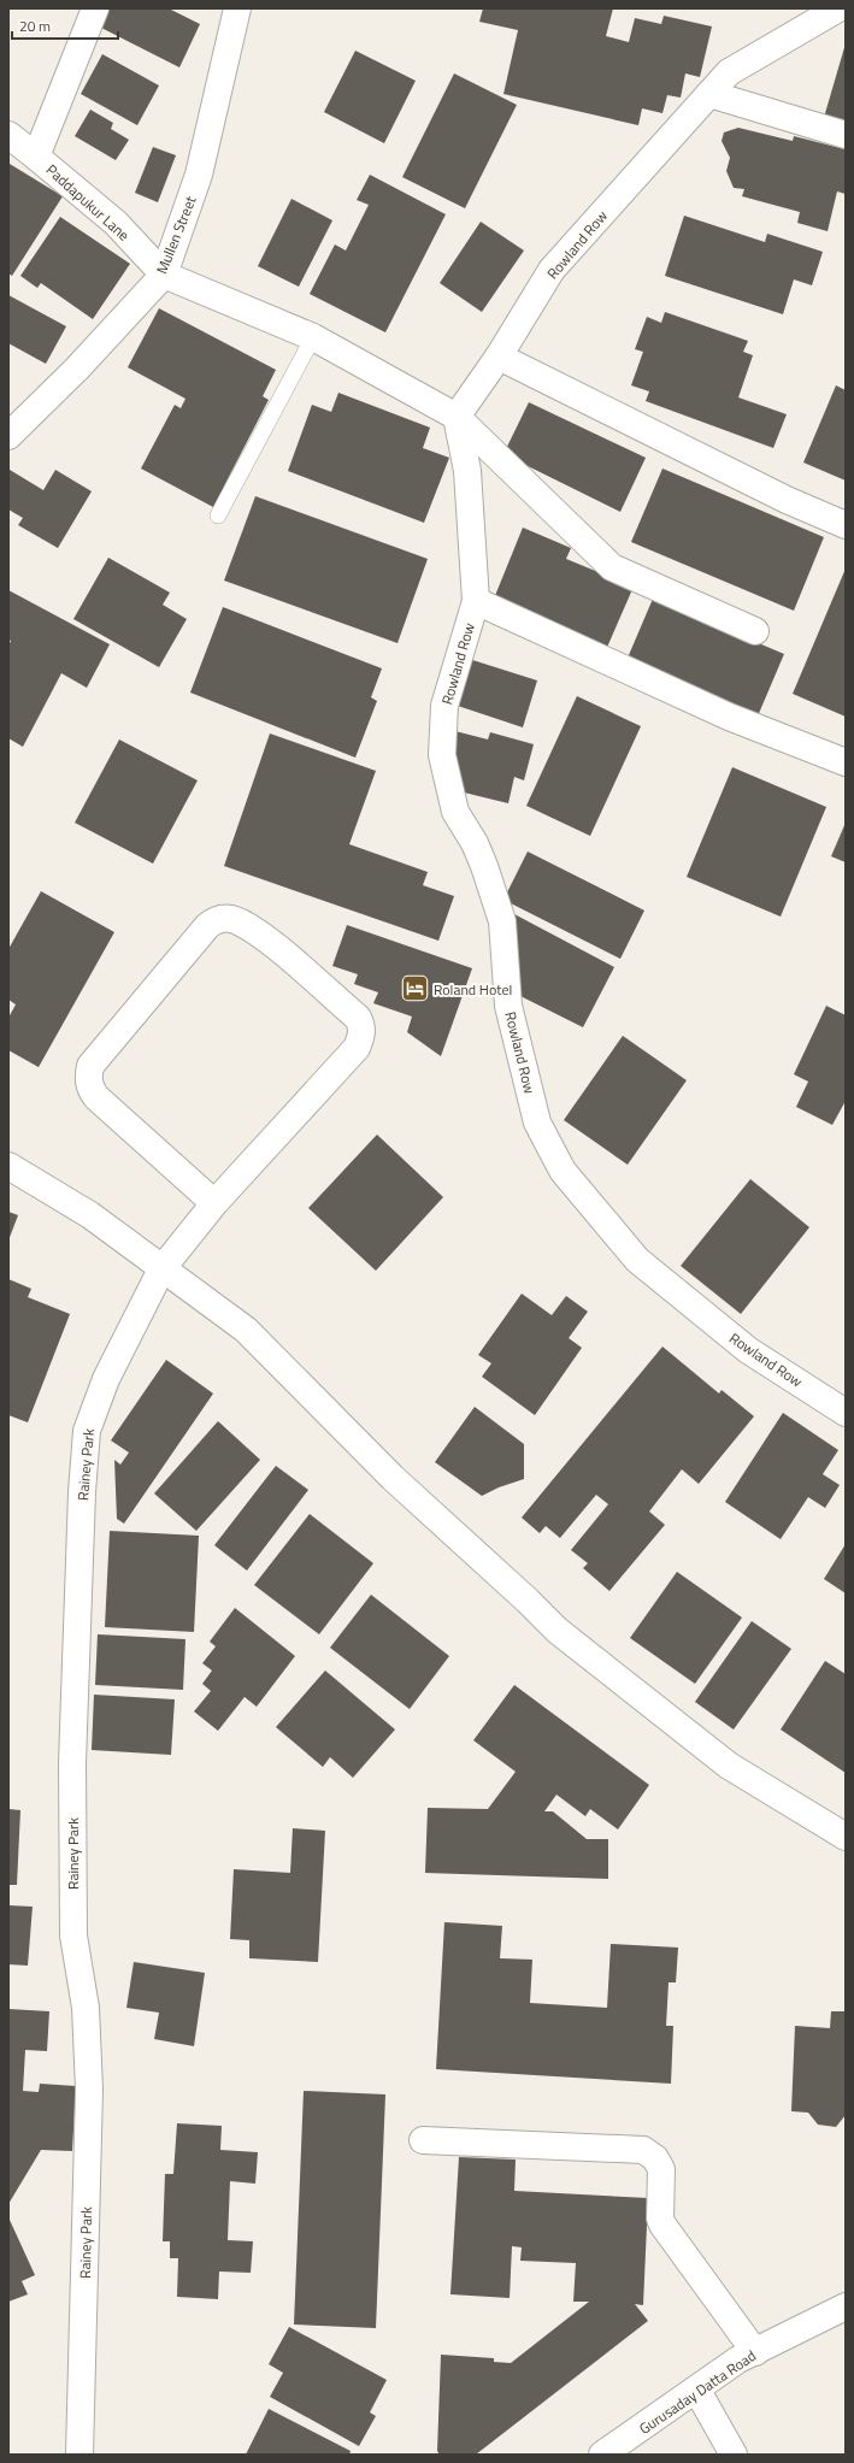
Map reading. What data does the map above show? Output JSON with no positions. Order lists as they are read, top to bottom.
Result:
{
  "streets": {
    "street": [
      "Paddapukur Lane",
      "Mullen Street",
      "Rowland Row",
      "Rainey Park",
      "Gurusaday Datta Road"
    ]
  },
  "crossings": [
    ["Paddapukur Lane", "Mullen Street"]
  ],
  "places": {
    "hotel": ["Roland Hotel"]
  },
  "scale_bar": "20 m"
}
